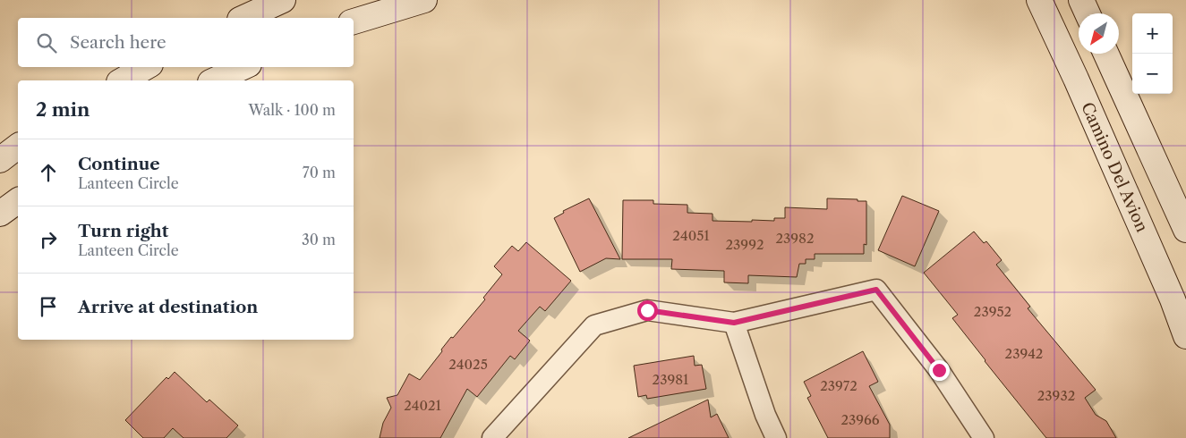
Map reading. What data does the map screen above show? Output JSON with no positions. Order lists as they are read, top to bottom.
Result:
{
  "streets": {
    "main road": ["Camino Del Avion"]
  },
  "house_numbers": [
    "24051",
    "23982",
    "23992",
    "23952",
    "23942",
    "24025",
    "23981",
    "23972",
    "23932",
    "24021",
    "23966"
  ],
  "north": "bottom left",
  "page": {
    "map_buttons": ["+", "−"],
    "search": "Search here",
    "heading": ["2 min", "Walk · 100 m"],
    "list": [
      ["Continue", "Lanteen Circle", "70 m"],
      ["Turn right", "Lanteen Circle", "30 m"],
      "Arrive at destination"
    ]
  }
}
